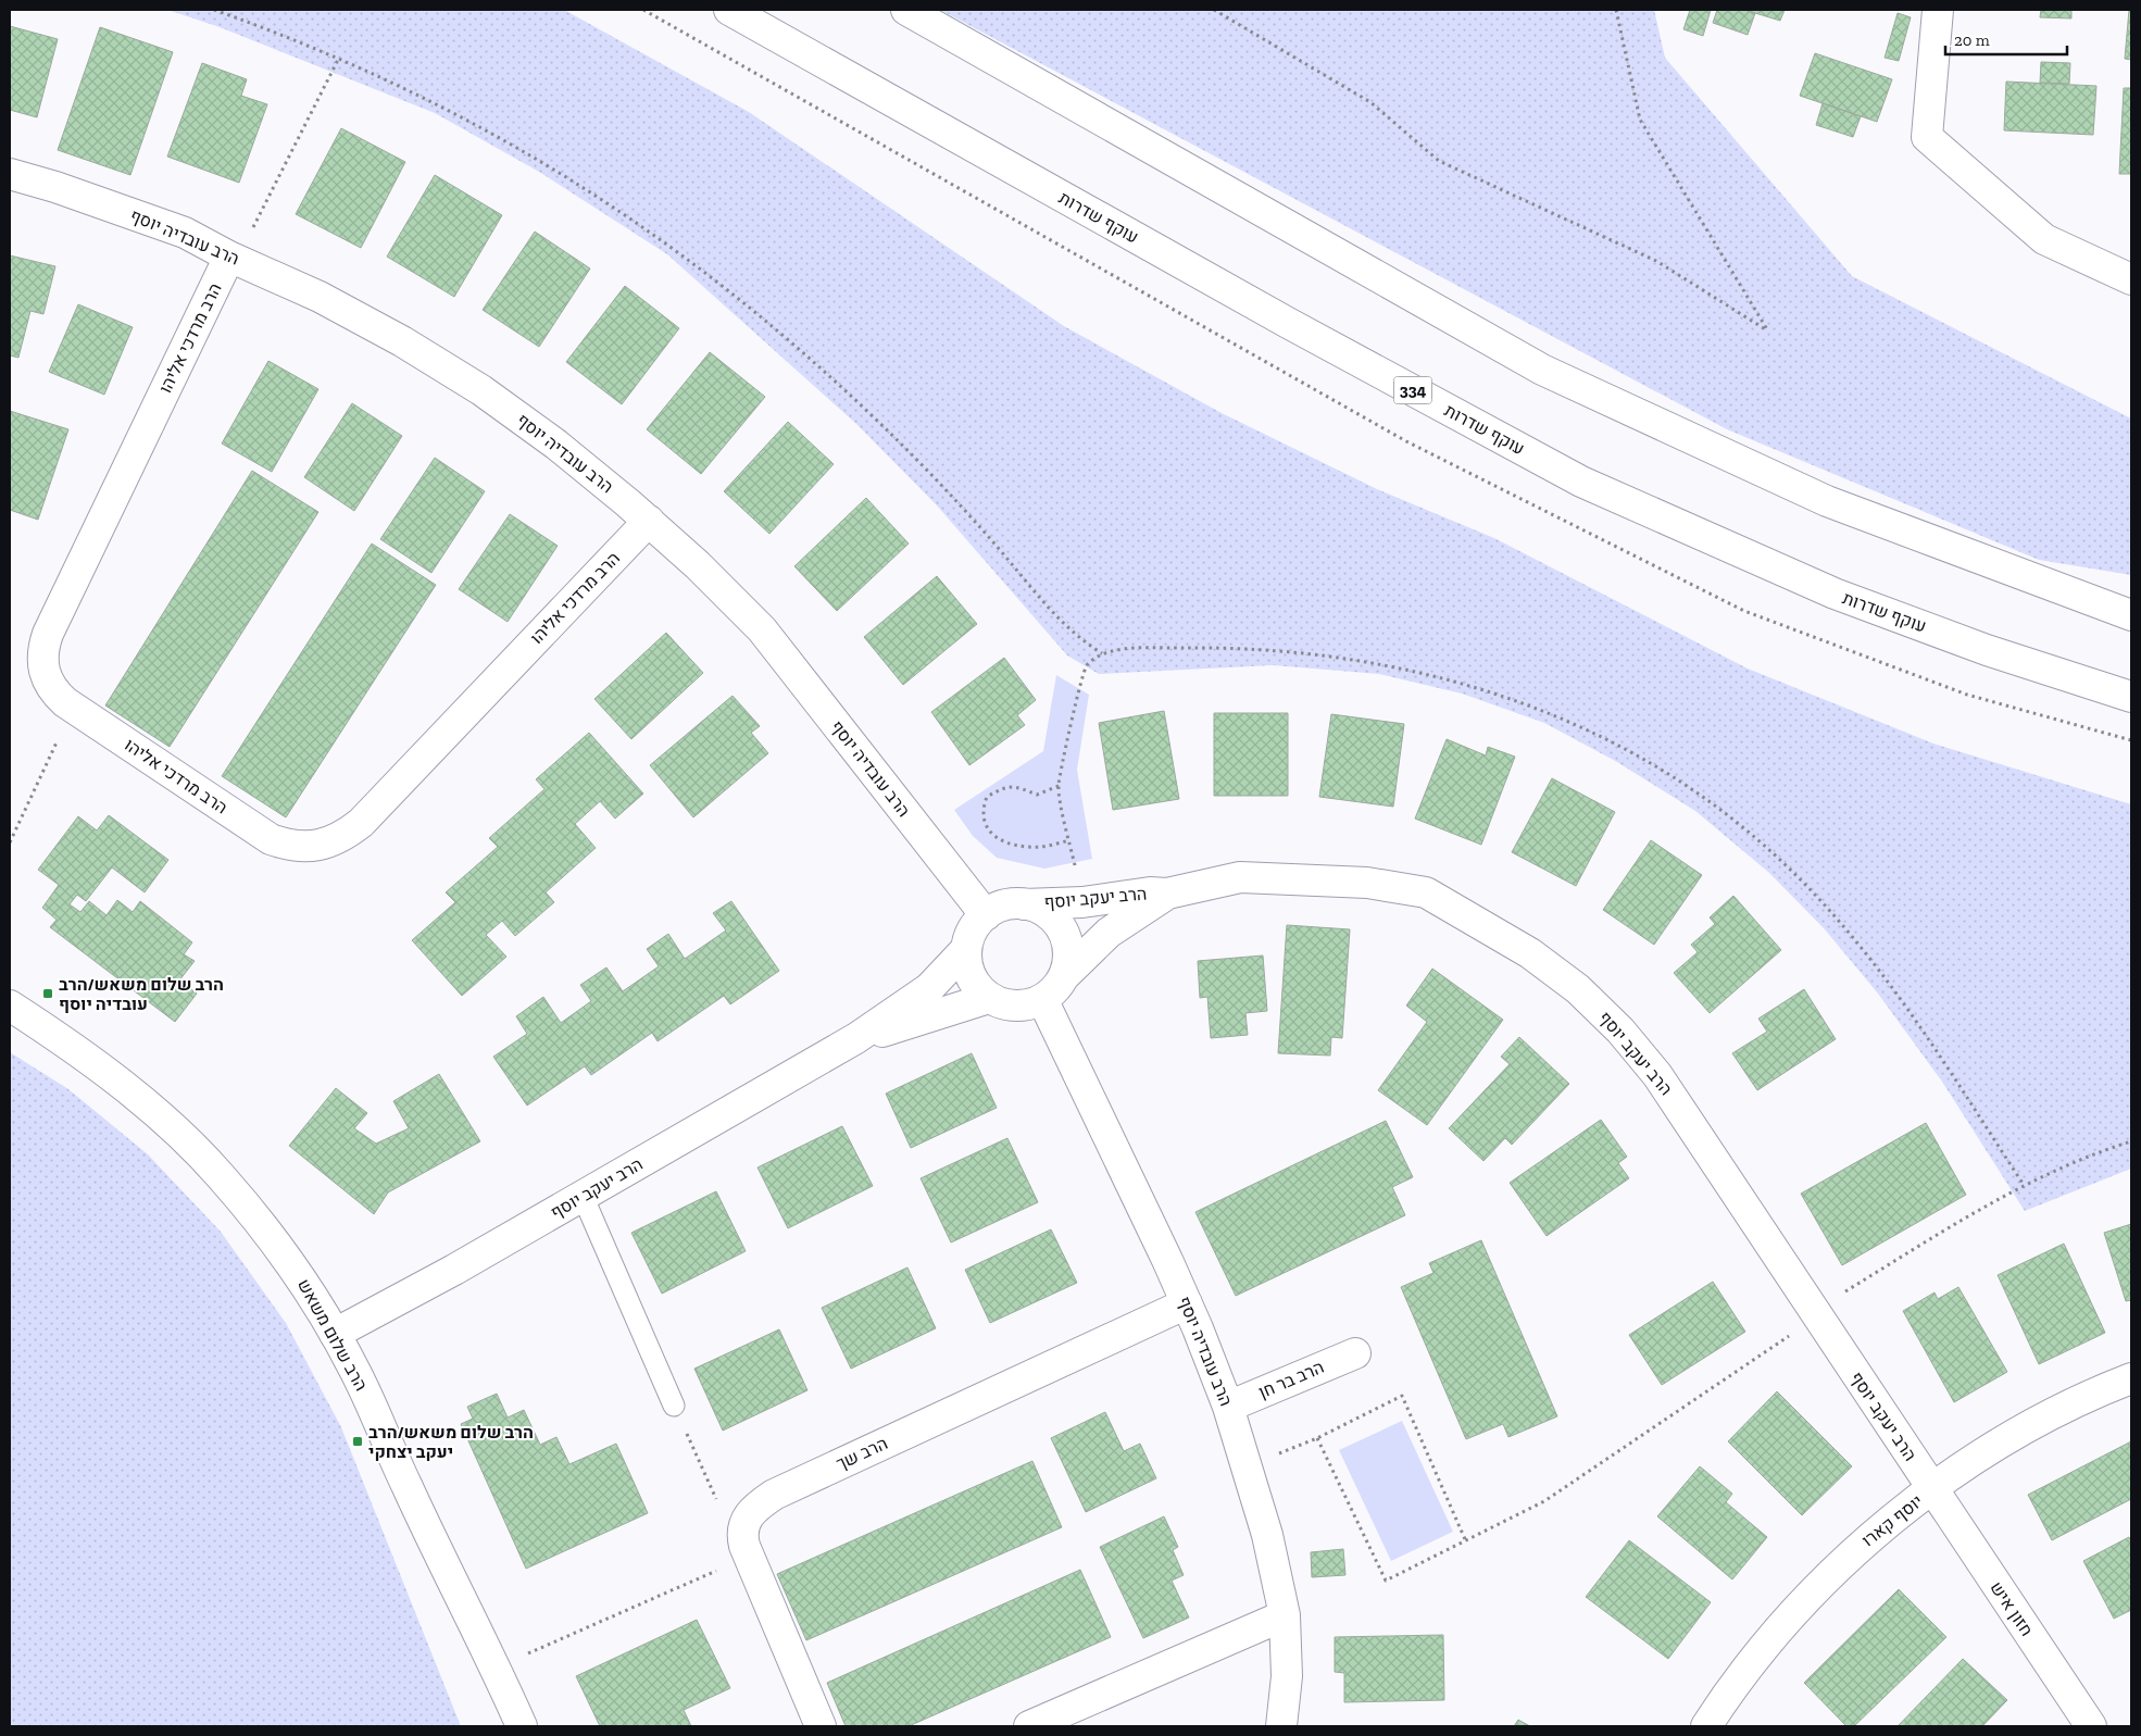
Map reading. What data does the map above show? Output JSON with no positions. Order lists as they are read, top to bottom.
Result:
{
  "streets": {
    "street": [
      "עוקף שדרות",
      "הרב עובדיה יוסף",
      "הרב מרדכי אליהו",
      "334",
      "הרב יעקב יוסף",
      "הרב שלום משאש",
      "הרב בר חן",
      "הרב שך",
      "יוסף קארו",
      "חזון איש"
    ]
  },
  "crossings": [
    ["הרב עובדיה יוסף", "הרב מרדכי אליהו"],
    ["הרב עובדיה יוסף", "הרב יעקב יוסף"],
    ["הרב עובדיה יוסף", "הרב בר חן"],
    ["הרב עובדיה יוסף", "הרב שך"],
    ["הרב יעקב יוסף", "הרב שלום משאש"],
    ["הרב יעקב יוסף", "יוסף קארו"],
    ["הרב יעקב יוסף", "חזון איש"],
    ["יוסף קארו", "חזון איש"]
  ],
  "places": {
    "transit": ["הרב שלום משאש/הרב עובדיה יוסף", "הרב שלום משאש/הרב יעקב יצחקי"]
  },
  "scale_bar": "20 m"
}
